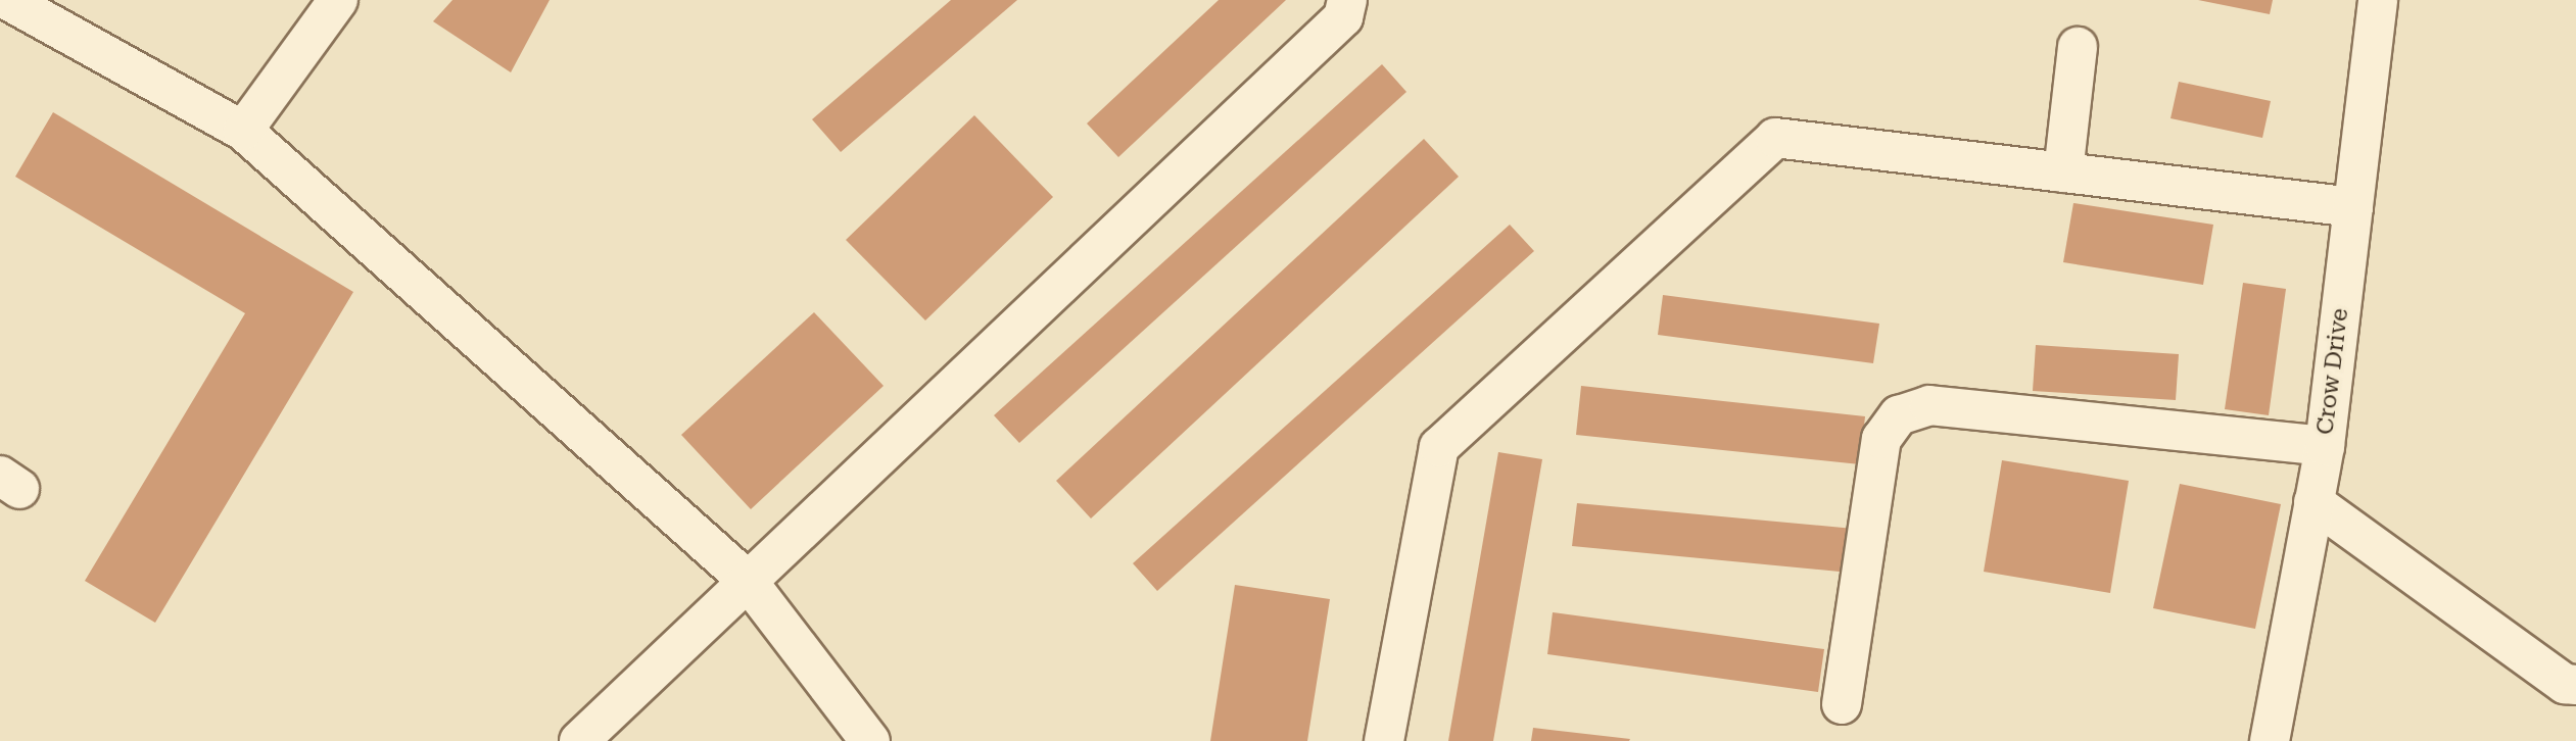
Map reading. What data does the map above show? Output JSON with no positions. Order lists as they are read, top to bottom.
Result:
{
  "streets": {
    "lane": ["Crow Drive"]
  }
}
